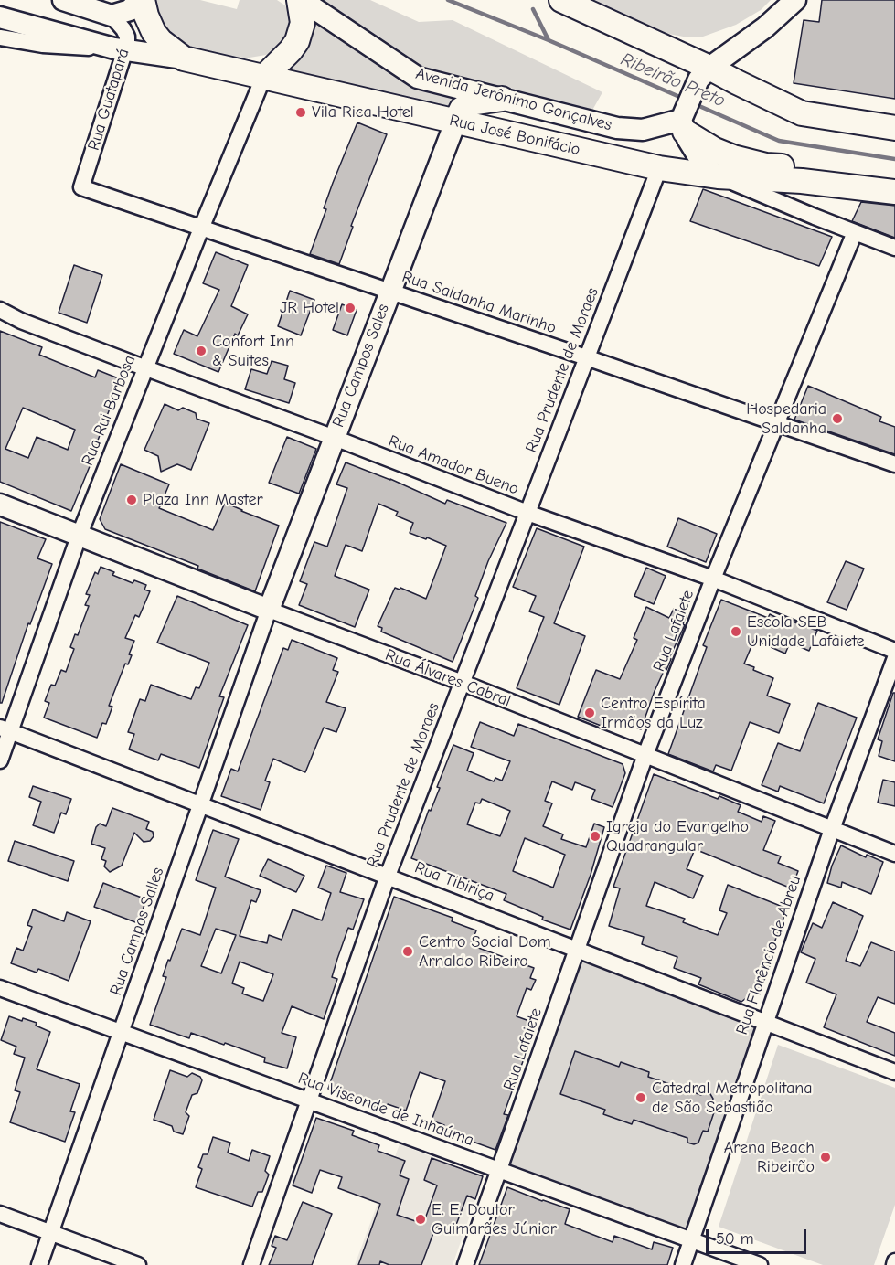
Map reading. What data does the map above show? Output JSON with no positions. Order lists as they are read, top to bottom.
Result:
{
  "streets": {
    "main road": [
      "Avenida Jerônimo Gonçalves",
      "Rua José Bonifácio",
      "Rua Campos Sales",
      "Rua Álvares Cabral"
    ],
    "street": [
      "Rua Guatapará",
      "Rua Saldanha Marinho",
      "Rua Prudente de Moraes",
      "Rua Rui Barbosa",
      "Rua Amador Bueno",
      "Rua Lafaiete",
      "Rua Tibiriça",
      "Rua Campos Salles",
      "Rua Florêncio de Abreu",
      "Rua Visconde de Inhaúma"
    ]
  },
  "crossings": [
    ["Rua Guatapará", "Rua José Bonifácio"],
    ["Rua Guatapará", "Rua Saldanha Marinho"],
    ["Rua José Bonifácio", "Rua Campos Sales"],
    ["Rua José Bonifácio", "Rua Prudente de Moraes"],
    ["Rua José Bonifácio", "Rua Rui Barbosa"],
    ["Rua José Bonifácio", "Rua Lafaiete"],
    ["Rua Saldanha Marinho", "Rua Campos Sales"],
    ["Rua Saldanha Marinho", "Rua Prudente de Moraes"],
    ["Rua Saldanha Marinho", "Rua Rui Barbosa"],
    ["Rua Saldanha Marinho", "Rua Lafaiete"],
    ["Rua Campos Sales", "Rua Amador Bueno"],
    ["Rua Campos Sales", "Rua Álvares Cabral"],
    ["Rua Campos Sales", "Rua Campos Salles"],
    ["Rua Prudente de Moraes", "Rua Amador Bueno"],
    ["Rua Prudente de Moraes", "Rua Álvares Cabral"],
    ["Rua Prudente de Moraes", "Rua Tibiriça"],
    ["Rua Prudente de Moraes", "Rua Visconde de Inhaúma"],
    ["Rua Rui Barbosa", "Rua Amador Bueno"],
    ["Rua Rui Barbosa", "Rua Álvares Cabral"],
    ["Rua Rui Barbosa", "Rua Tibiriça"],
    ["Rua Amador Bueno", "Rua Lafaiete"],
    ["Rua Lafaiete", "Rua Álvares Cabral"],
    ["Rua Lafaiete", "Rua Tibiriça"],
    ["Rua Lafaiete", "Rua Visconde de Inhaúma"],
    ["Rua Álvares Cabral", "Rua Campos Salles"],
    ["Rua Álvares Cabral", "Rua Florêncio de Abreu"],
    ["Rua Tibiriça", "Rua Campos Salles"],
    ["Rua Tibiriça", "Rua Florêncio de Abreu"],
    ["Rua Campos Salles", "Rua Visconde de Inhaúma"],
    ["Rua Florêncio de Abreu", "Rua Visconde de Inhaúma"]
  ],
  "water": ["Ribeirão Preto"],
  "places": [
    "Vila Rica Hotel",
    "JR Hotel",
    "Confort Inn & Suites",
    "Hospedaria Saldanha",
    "Plaza Inn Master",
    "Escola SEB Unidade Lafaiete",
    "Centro Espírita Irmãos da Luz",
    "Igreja do Evangelho Quadrangular",
    "Centro Social Dom Arnaldo Ribeiro",
    "Catedral Metropolitana de São Sebastião",
    "Arena Beach Ribeirão",
    "E. E. Doutor Guimarães Júnior"
  ],
  "scale_bar": "50 m"
}
